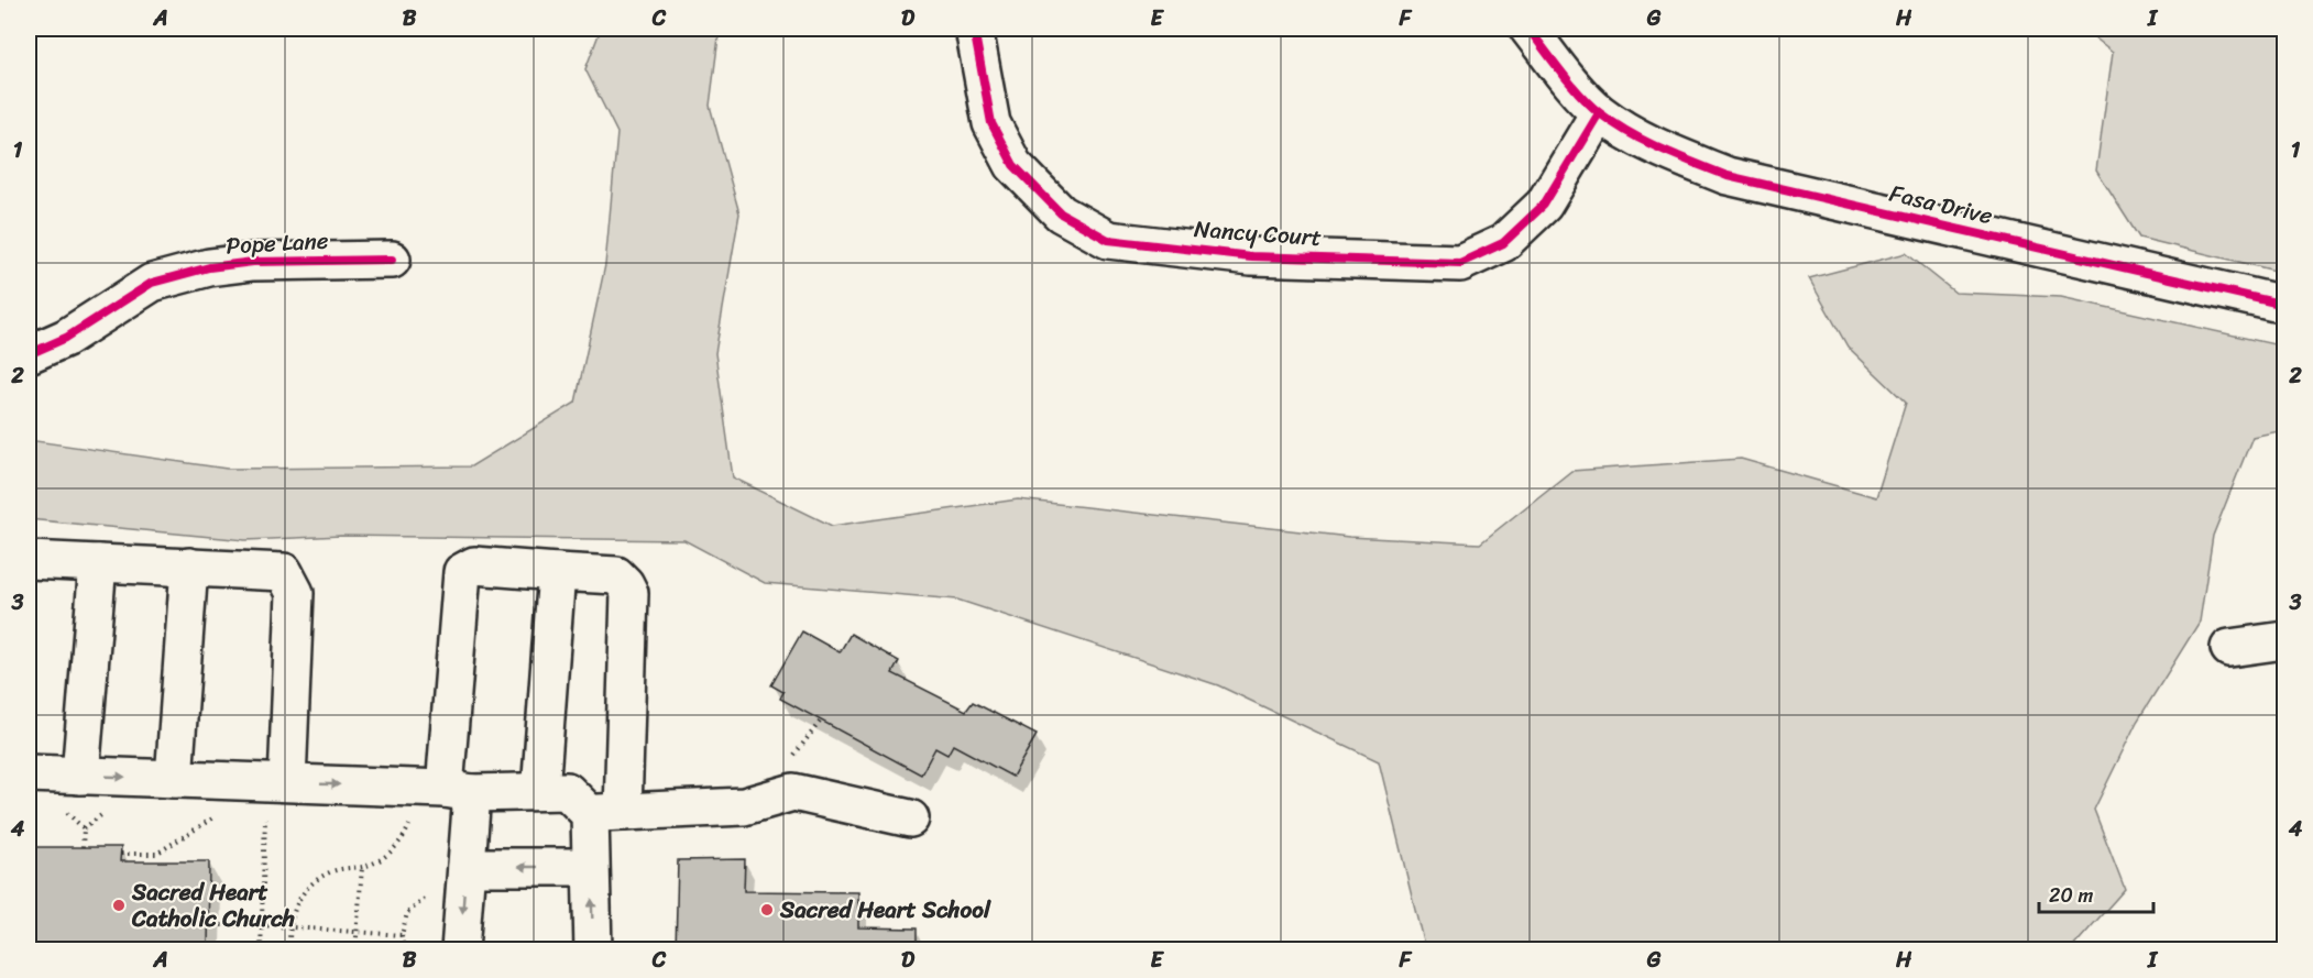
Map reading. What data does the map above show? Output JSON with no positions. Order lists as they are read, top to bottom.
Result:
{
  "streets": {
    "street": ["Fasa Drive", "Nancy Court", "Pope Lane"]
  },
  "crossings": [
    ["Fasa Drive", "Nancy Court"]
  ],
  "places": ["Sacred Heart Catholic Church", "Sacred Heart School"],
  "scale_bar": "20 m",
  "grid": {
    "columns": [
      "A",
      "B",
      "C",
      "D",
      "E",
      "F",
      "G",
      "H",
      "I"
    ],
    "rows": [
      "1",
      "2",
      "3",
      "4"
    ]
  }
}
